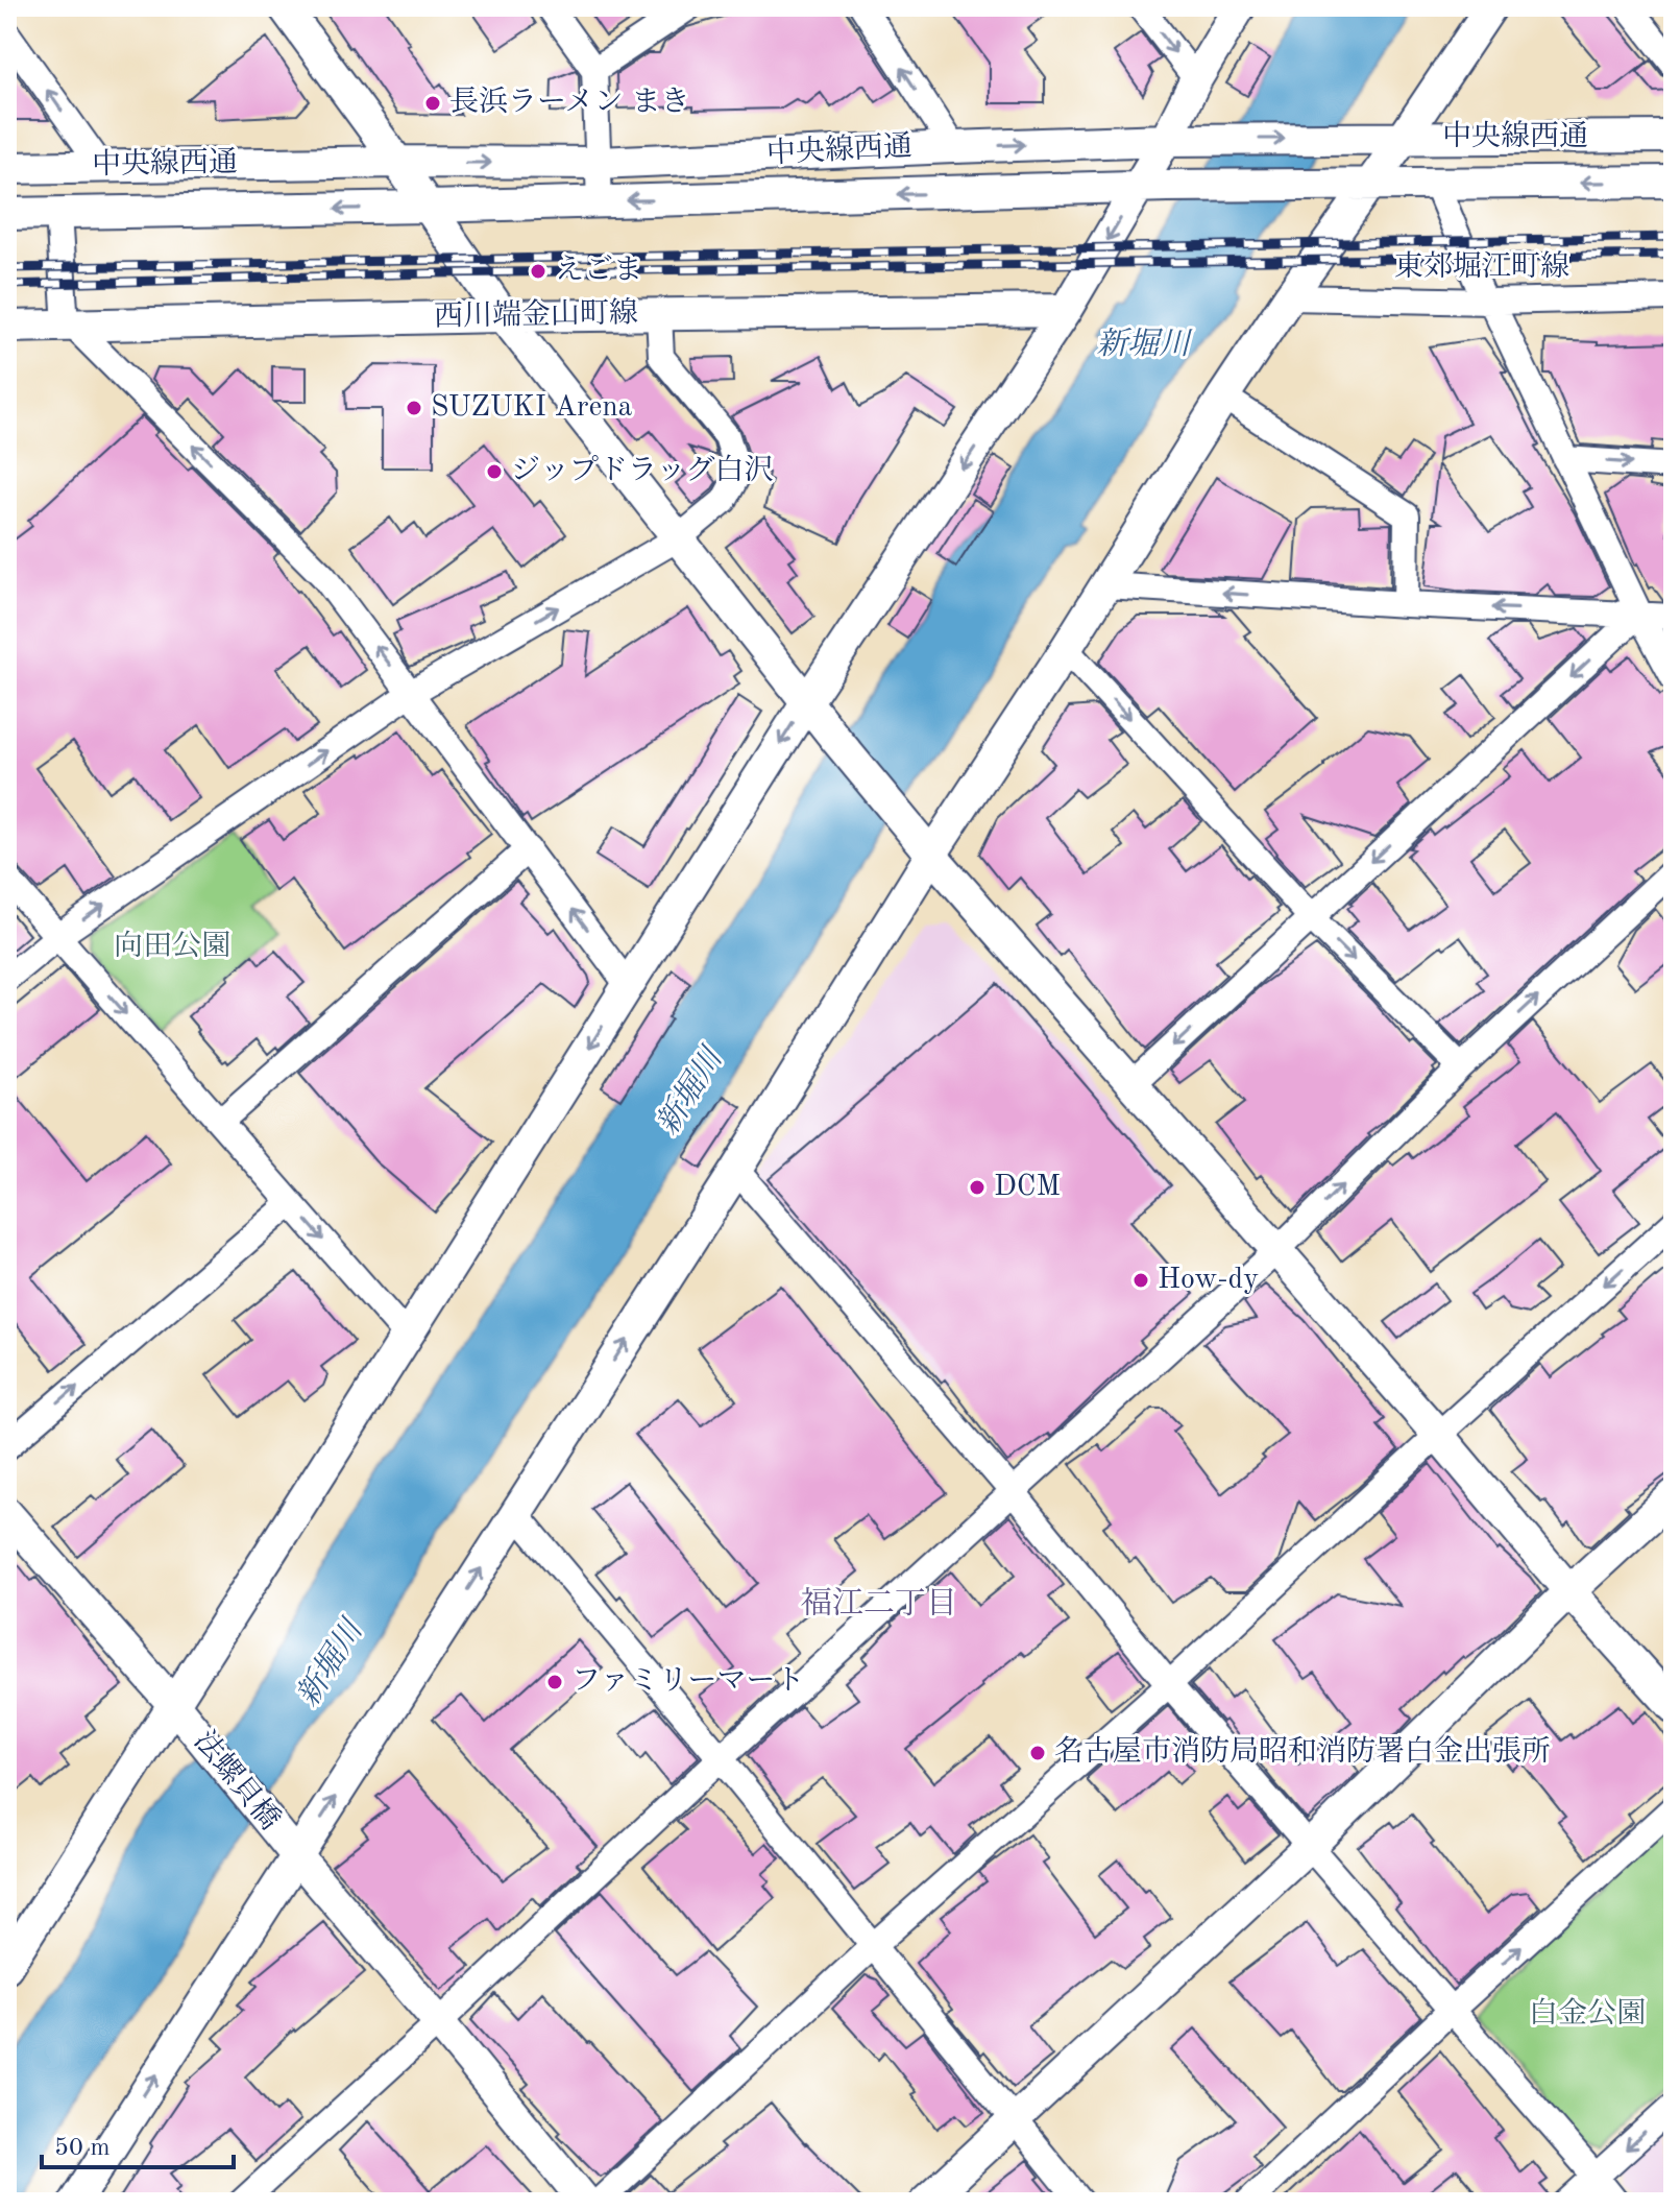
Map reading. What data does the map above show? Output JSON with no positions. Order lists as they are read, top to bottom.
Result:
{
  "streets": {
    "street": [
      "中央線西通",
      "東郊堀江町線",
      "西川端金山町線",
      "法螺貝橋"
    ]
  },
  "districts": ["福江二丁目"],
  "water": ["新堀川"],
  "parks": ["向田公園", "白金公園"],
  "places": [
    "長浜ラーメン まき",
    "えごま",
    "SUZUKI Arena",
    "ジップドラッグ白沢",
    "DCM",
    "How-dy",
    "ファミリーマート",
    "名古屋市消防局昭和消防署白金出張所"
  ],
  "scale_bar": "50 m"
}
